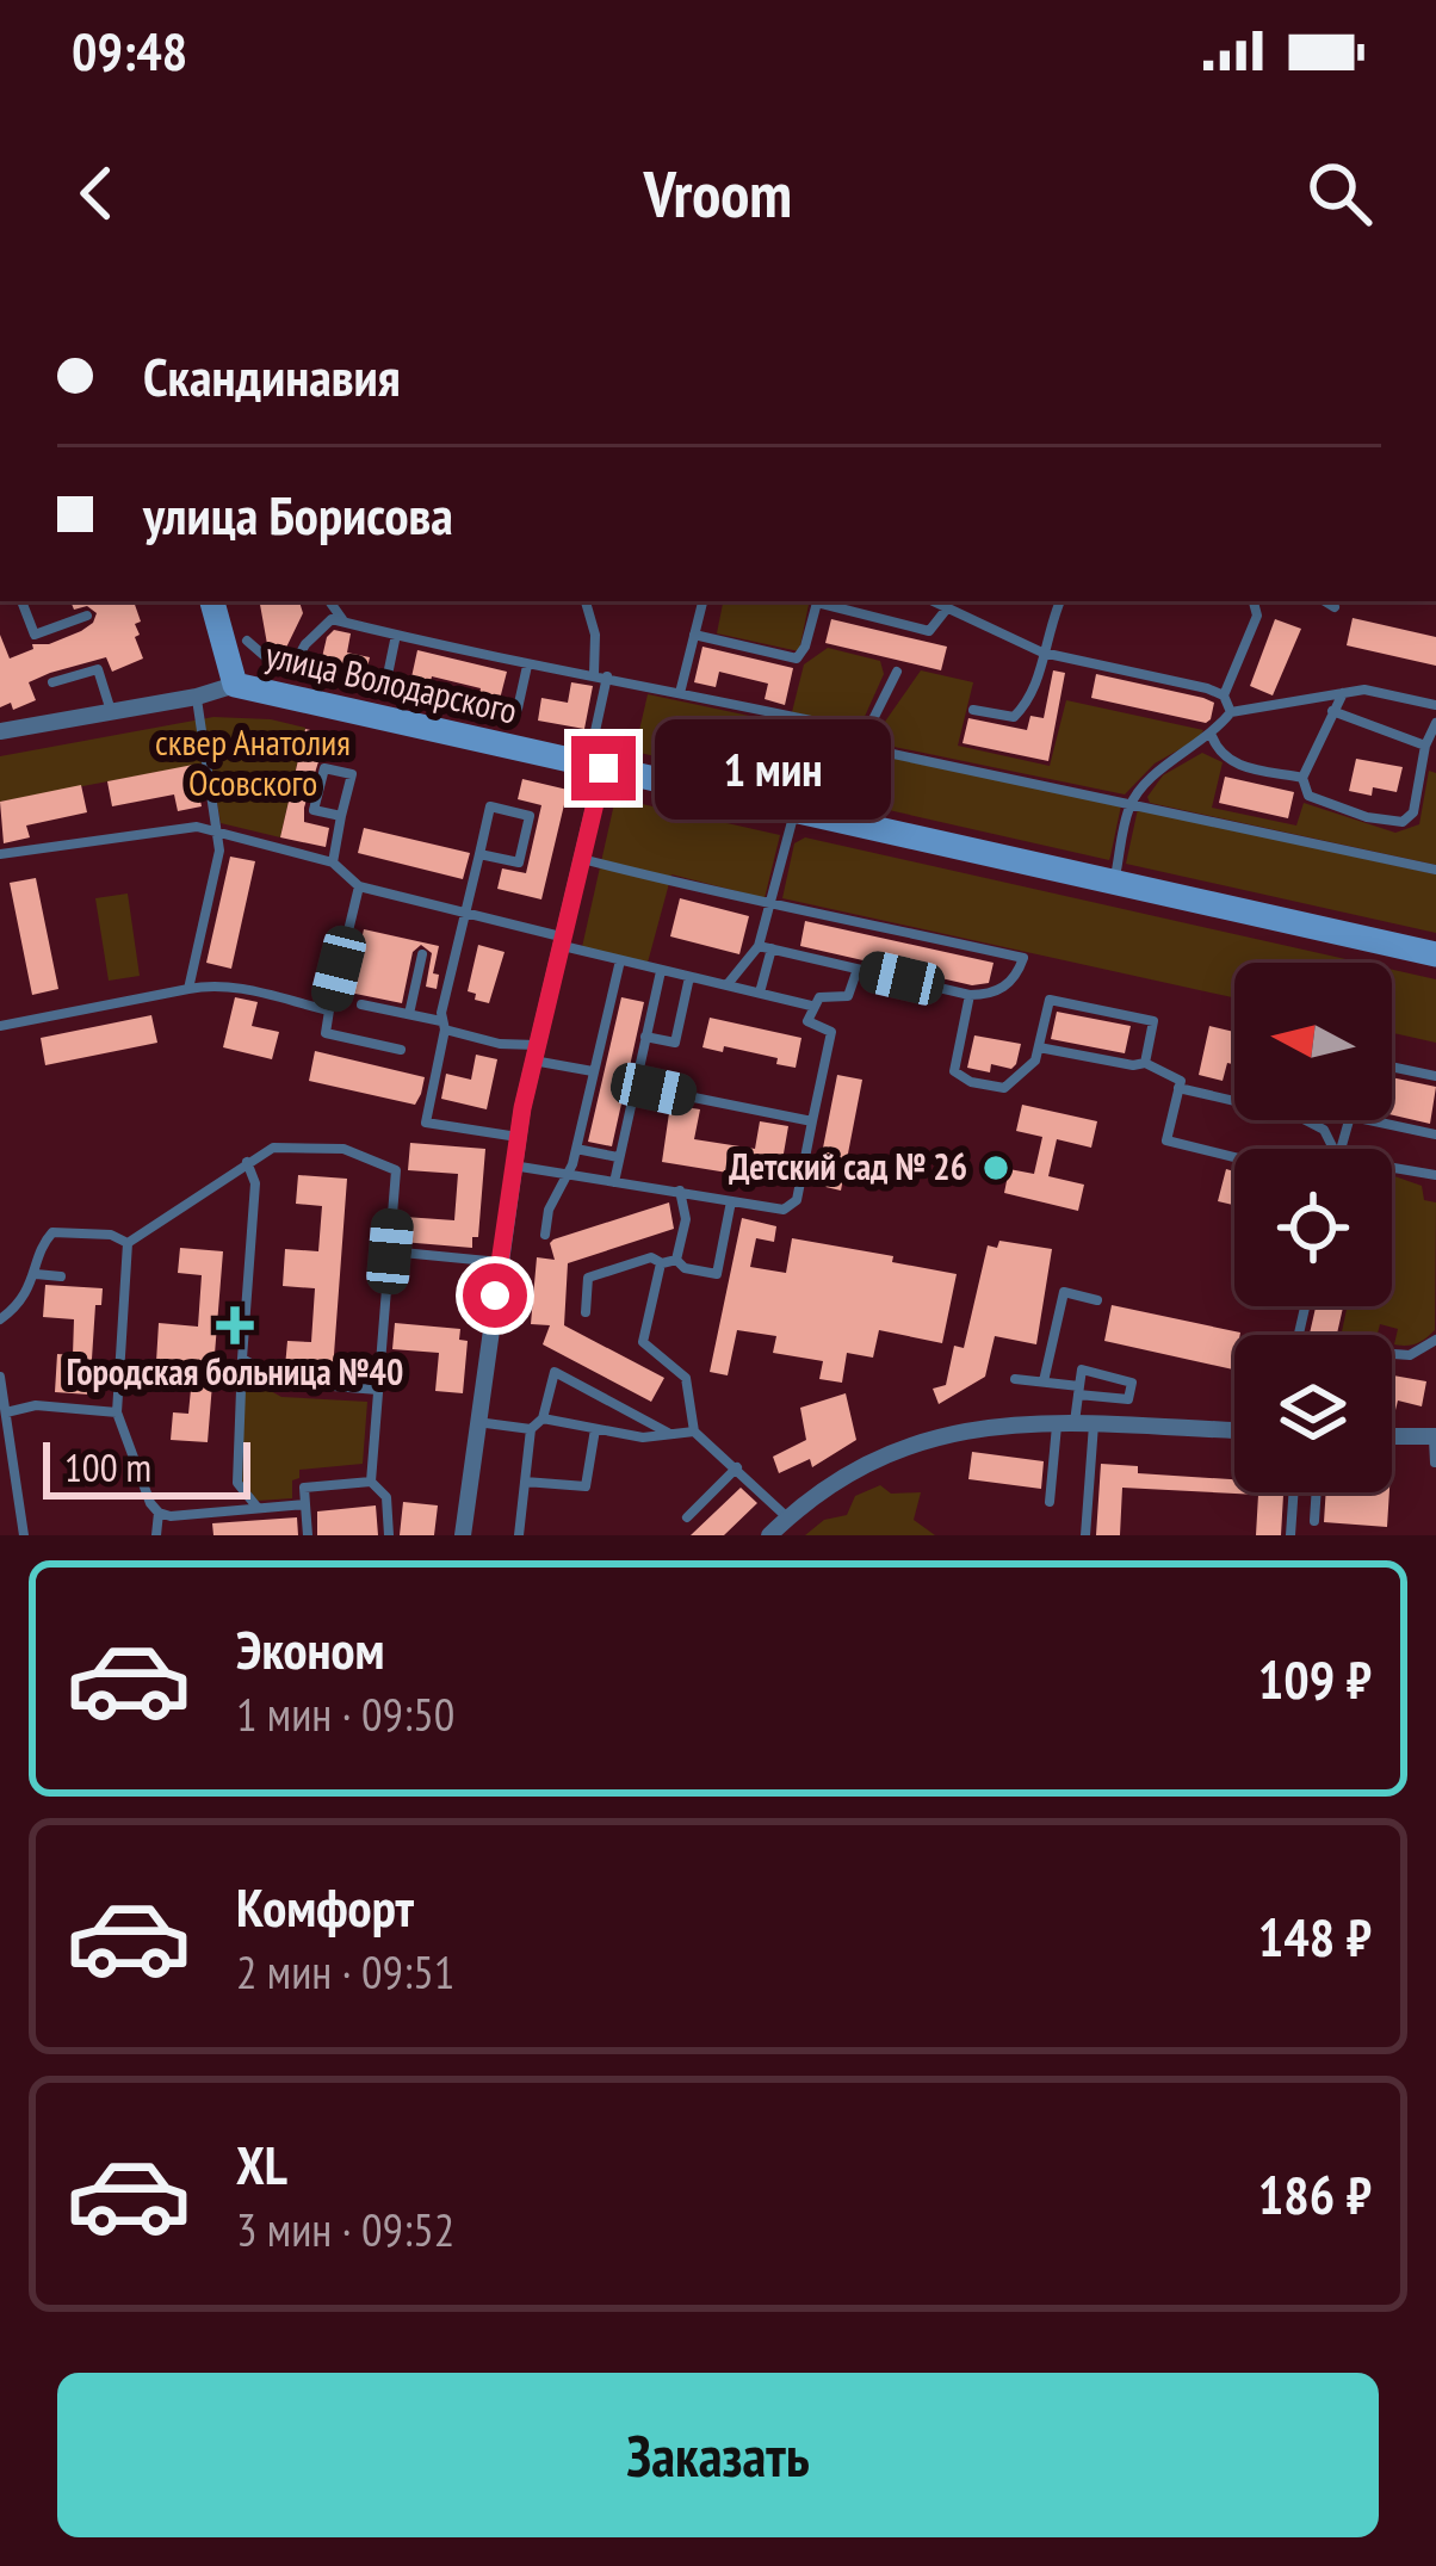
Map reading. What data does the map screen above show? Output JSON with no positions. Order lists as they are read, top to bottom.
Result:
{
  "streets": {
    "main road": ["улица Володарского"]
  },
  "parks": ["сквер Анатолия Осовского"],
  "places": {
    "other": ["Детский сад № 26"],
    "health": ["Городская больница №40"]
  },
  "scale_bar": "100 m",
  "north": "left",
  "page": {
    "status": "09:48",
    "header": "Vroom",
    "banner": ["Скандинавия", "улица Борисова"],
    "bubble": "1 мин",
    "scale": "100 m",
    "list": [
      {
        "name": "Эконом",
        "note": "1 мин · 09:50",
        "value": "109 ₽"
      },
      {
        "name": "Комфорт",
        "note": "2 мин · 09:51",
        "value": "148 ₽"
      },
      {
        "name": "XL",
        "note": "3 мин · 09:52",
        "value": "186 ₽"
      }
    ],
    "buttons": "Заказать"
  }
}
